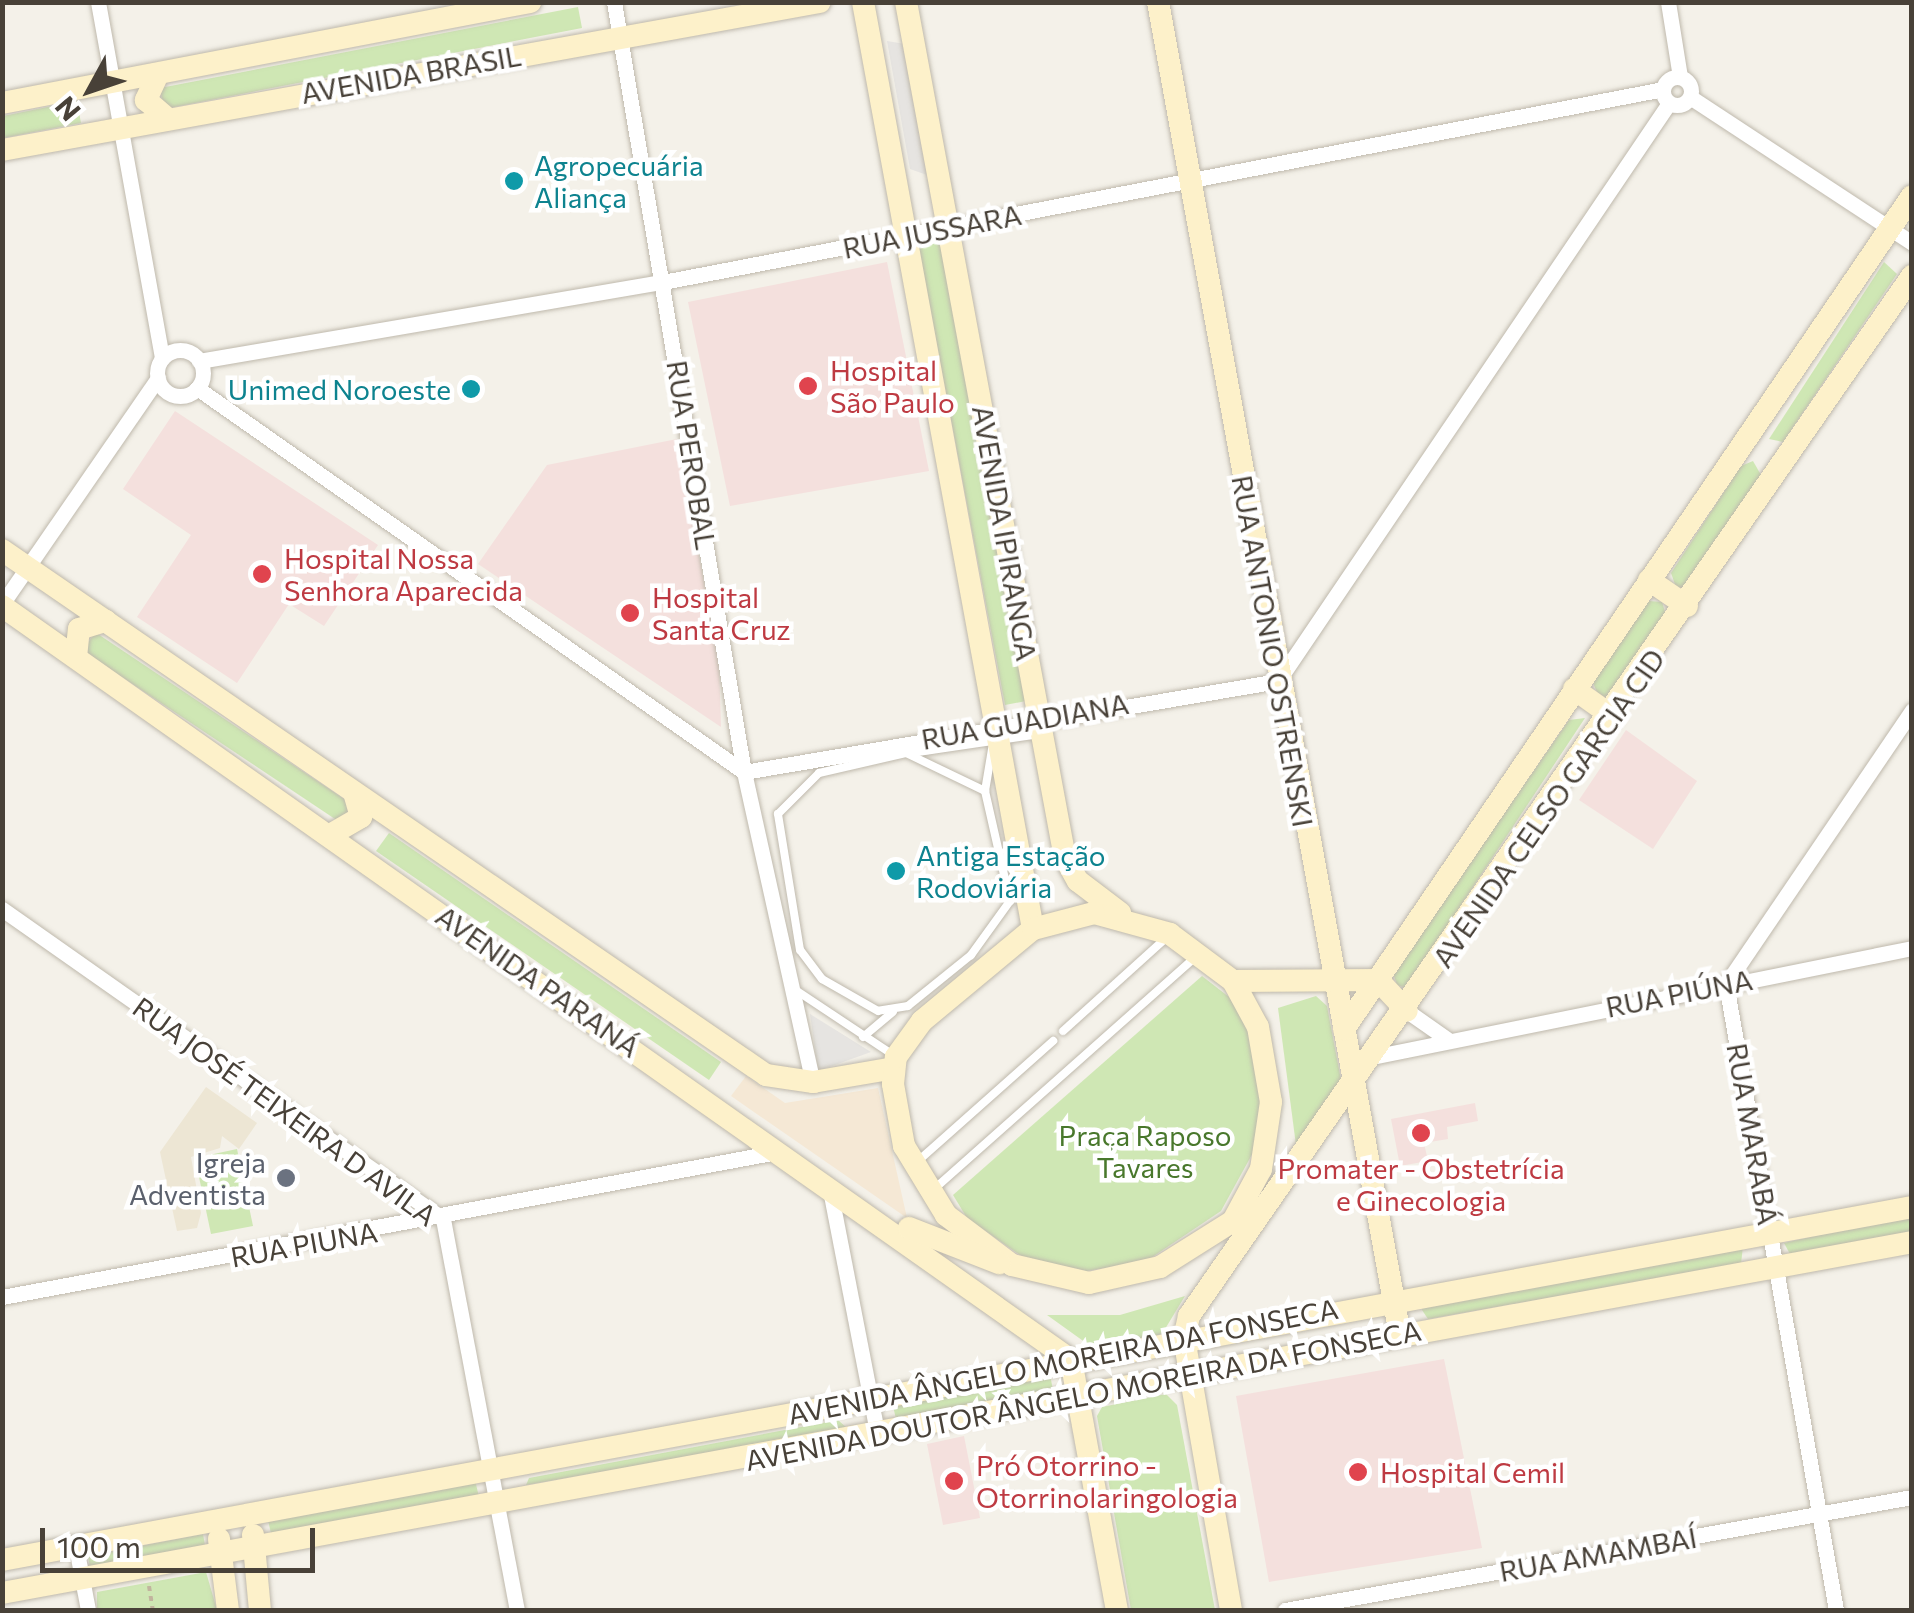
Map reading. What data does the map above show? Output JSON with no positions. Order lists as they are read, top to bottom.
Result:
{
  "streets": {
    "street": [
      "AVENIDA BRASIL",
      "RUA JUSSARA",
      "RUA PEROBAL",
      "AVENIDA IPIRANGA",
      "RUA ANTONIO OSTRENSKI",
      "RUA GUADIANA",
      "AVENIDA CELSO GARCIA CID",
      "AVENIDA PARANÁ",
      "RUA PIÚNA",
      "RUA JOSÉ TEIXEIRA D AVILA",
      "RUA MARABÁ",
      "RUA PIUNA",
      "AVENIDA ÂNGELO MOREIRA DA FONSECA",
      "AVENIDA DOUTOR ÂNGELO MOREIRA DA FONSECA",
      "RUA AMAMBAÍ"
    ]
  },
  "crossings": [
    ["AVENIDA BRASIL", "RUA PEROBAL"],
    ["RUA JUSSARA", "RUA PEROBAL"],
    ["RUA JUSSARA", "AVENIDA IPIRANGA"],
    ["RUA JUSSARA", "RUA ANTONIO OSTRENSKI"],
    ["RUA PEROBAL", "RUA GUADIANA"],
    ["RUA PEROBAL", "AVENIDA PARANÁ"],
    ["AVENIDA IPIRANGA", "RUA GUADIANA"],
    ["RUA ANTONIO OSTRENSKI", "RUA GUADIANA"],
    ["RUA ANTONIO OSTRENSKI", "AVENIDA CELSO GARCIA CID"],
    ["RUA ANTONIO OSTRENSKI", "AVENIDA ÂNGELO MOREIRA DA FONSECA"],
    ["RUA ANTONIO OSTRENSKI", "AVENIDA DOUTOR ÂNGELO MOREIRA DA FONSECA"],
    ["AVENIDA CELSO GARCIA CID", "RUA PIÚNA"],
    ["AVENIDA CELSO GARCIA CID", "AVENIDA ÂNGELO MOREIRA DA FONSECA"],
    ["AVENIDA PARANÁ", "RUA PIUNA"],
    ["AVENIDA PARANÁ", "AVENIDA ÂNGELO MOREIRA DA FONSECA"],
    ["RUA PIÚNA", "RUA MARABÁ"],
    ["RUA JOSÉ TEIXEIRA D AVILA", "RUA PIUNA"],
    ["RUA JOSÉ TEIXEIRA D AVILA", "AVENIDA ÂNGELO MOREIRA DA FONSECA"],
    ["RUA JOSÉ TEIXEIRA D AVILA", "AVENIDA DOUTOR ÂNGELO MOREIRA DA FONSECA"],
    ["RUA MARABÁ", "AVENIDA ÂNGELO MOREIRA DA FONSECA"],
    ["RUA MARABÁ", "AVENIDA DOUTOR ÂNGELO MOREIRA DA FONSECA"],
    ["RUA MARABÁ", "RUA AMAMBAÍ"]
  ],
  "parks": ["Praça Raposo Tavares"],
  "places": [
    "Agropecuária Aliança",
    "Hospital São Paulo",
    "Unimed Noroeste",
    "Hospital Nossa Senhora Aparecida",
    "Hospital Santa Cruz",
    "Antiga Estação Rodoviária",
    "Promater - Obstetrícia e Ginecologia",
    "Igreja Adventista",
    "Hospital Cemil",
    "Pró Otorrino - Otorrinolaringologia"
  ],
  "scale_bar": "100 m",
  "north": "bottom left"
}
